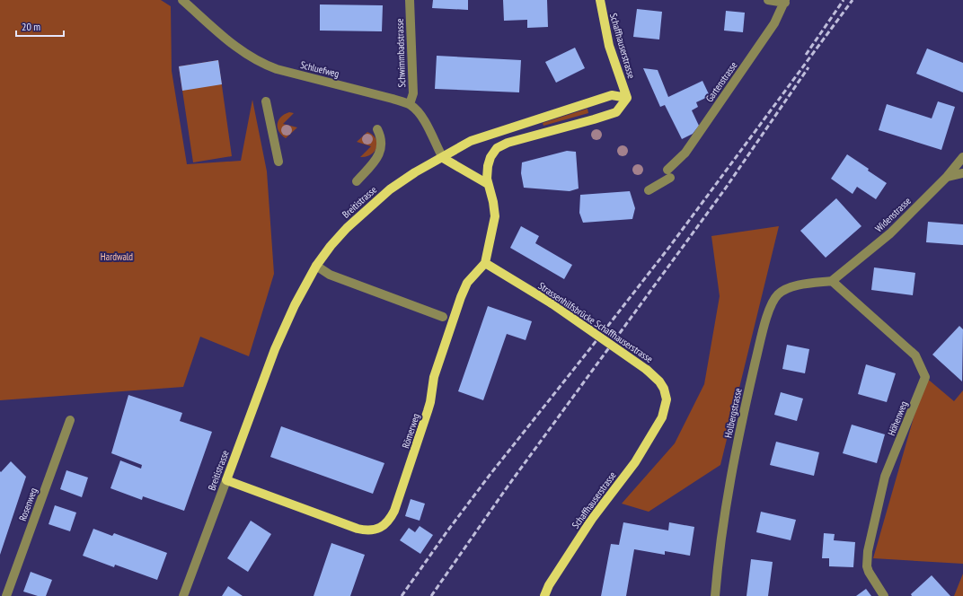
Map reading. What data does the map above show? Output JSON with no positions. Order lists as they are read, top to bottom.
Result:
{
  "streets": {
    "main road": [
      "Schaffhauserstrasse",
      "Breitistrasse",
      "Strassenhilfsbrücke Schaffhauserstrasse",
      "Römerweg"
    ],
    "street": [
      "Schwimmbadstrasse",
      "Schluefweg",
      "Gartenstrasse",
      "Widenstrasse",
      "Holbergstrasse",
      "Höhenweg",
      "Rosenweg"
    ]
  },
  "crossings": [
    ["Schaffhauserstrasse", "Breitistrasse"],
    ["Schaffhauserstrasse", "Strassenhilfsbrücke Schaffhauserstrasse"],
    ["Schwimmbadstrasse", "Schluefweg"],
    ["Schluefweg", "Breitistrasse"],
    ["Breitistrasse", "Römerweg"],
    ["Widenstrasse", "Holbergstrasse"],
    ["Widenstrasse", "Höhenweg"],
    ["Strassenhilfsbrücke Schaffhauserstrasse", "Römerweg"],
    ["Holbergstrasse", "Höhenweg"]
  ],
  "parks": ["Hardwald"],
  "scale_bar": "20 m"
}
